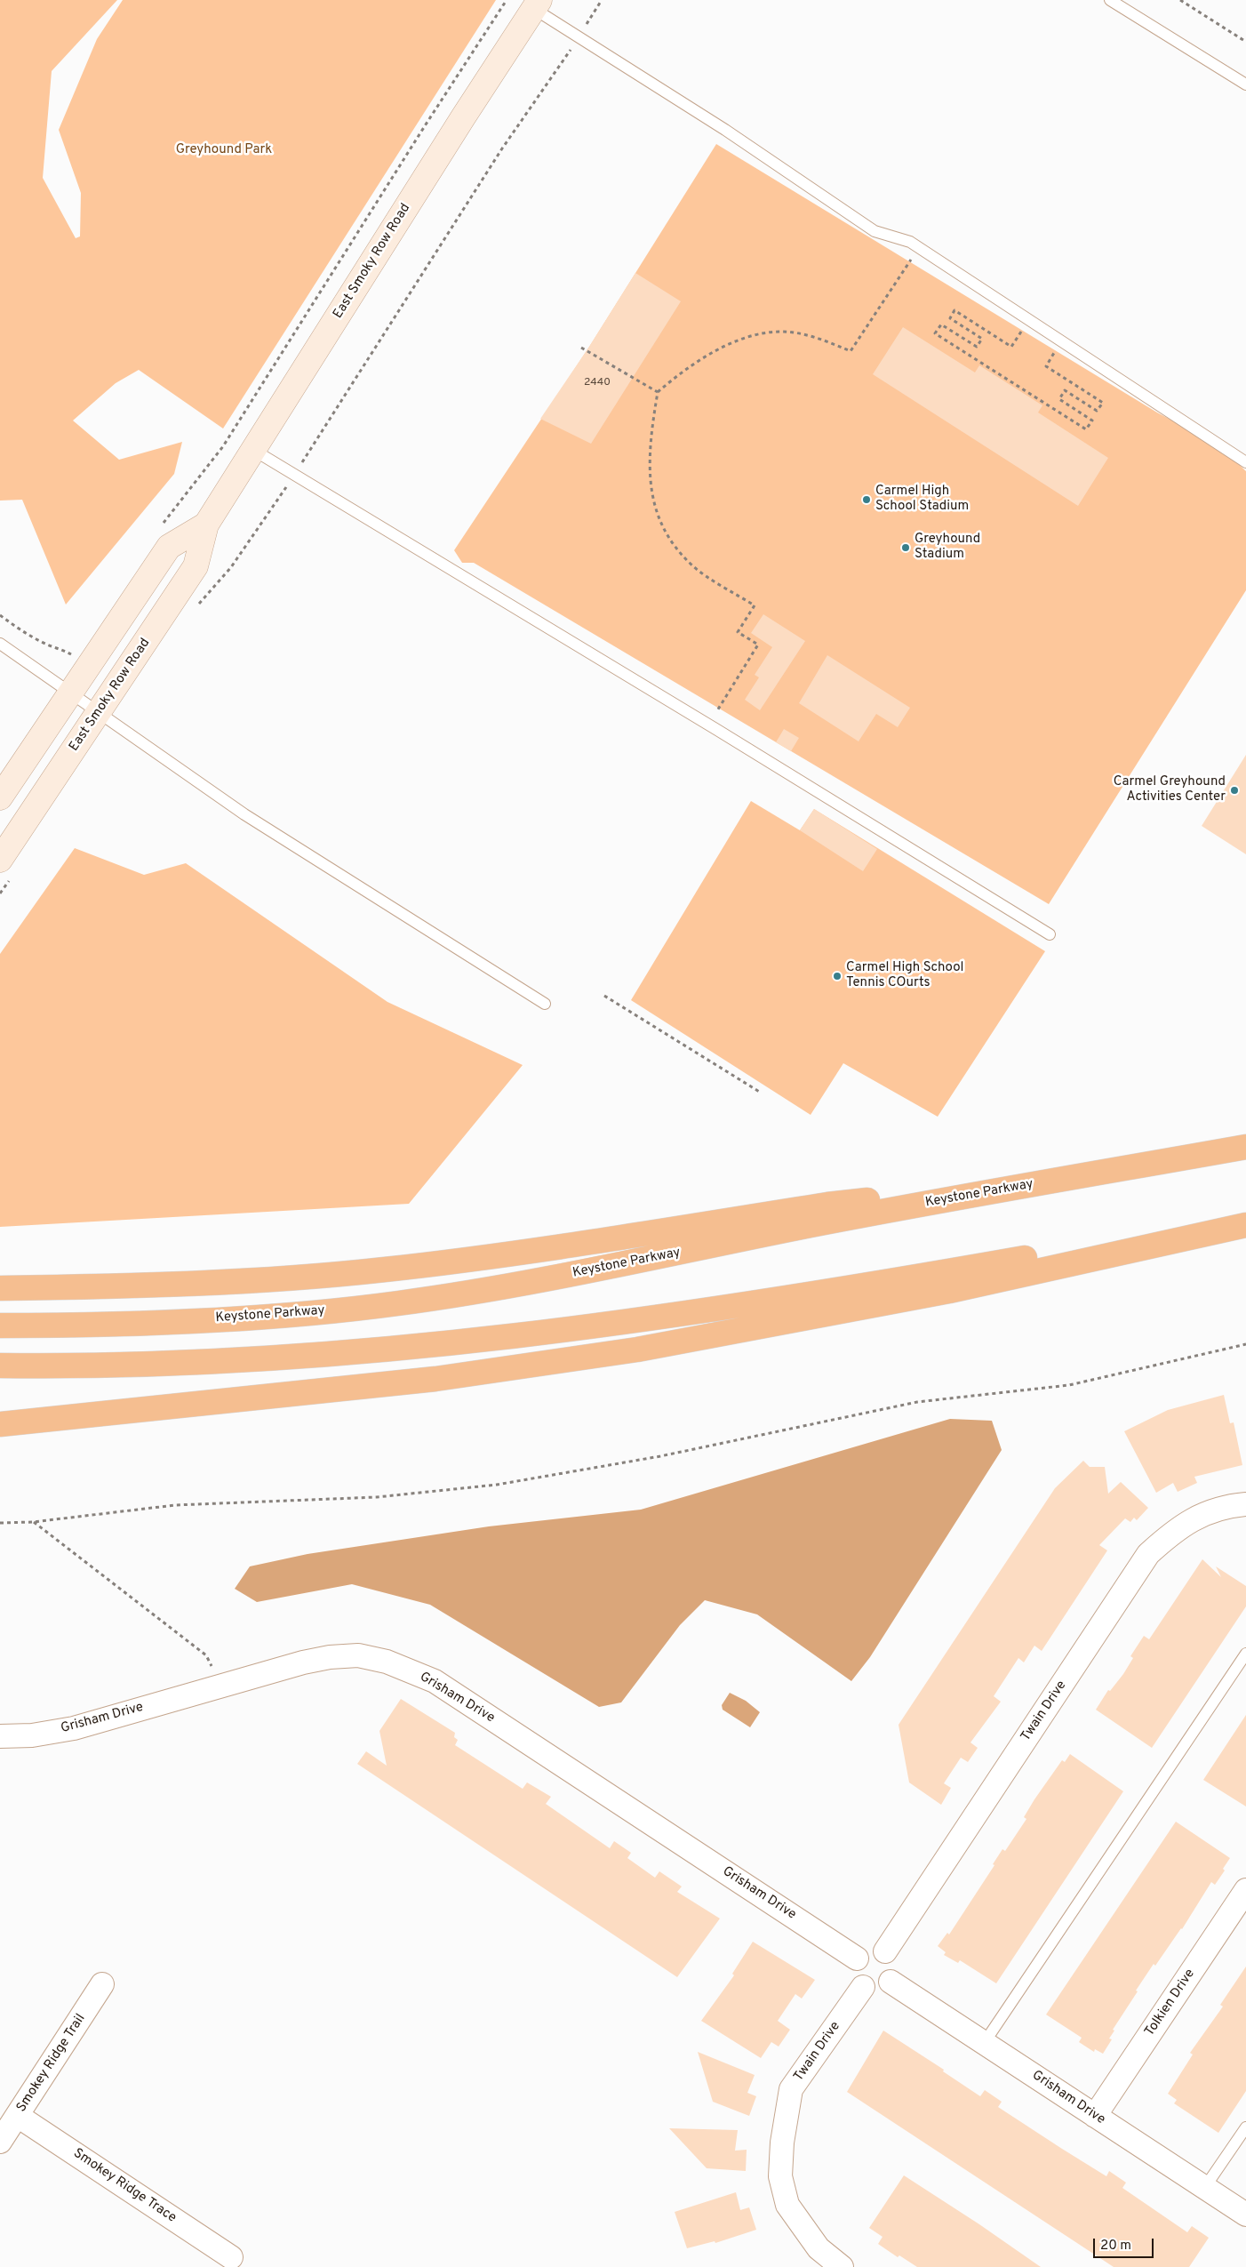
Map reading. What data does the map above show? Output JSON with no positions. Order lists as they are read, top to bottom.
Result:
{
  "streets": {
    "highway": ["Keystone Parkway"],
    "street": [
      "East Smoky Row Road",
      "Grisham Drive",
      "Twain Drive",
      "Tolkien Drive",
      "Smokey Ridge Trail",
      "Smokey Ridge Trace"
    ]
  },
  "crossings": [
    ["Grisham Drive", "Twain Drive"],
    ["Grisham Drive", "Tolkien Drive"],
    ["Smokey Ridge Trail", "Smokey Ridge Trace"]
  ],
  "parks": ["Greyhound Park"],
  "places": [
    "Carmel High School Stadium",
    "Greyhound Stadium",
    "Carmel Greyhound Activities Center",
    "Carmel High School Tennis COurts"
  ],
  "house_numbers": ["2440"],
  "scale_bar": "20 m"
}
